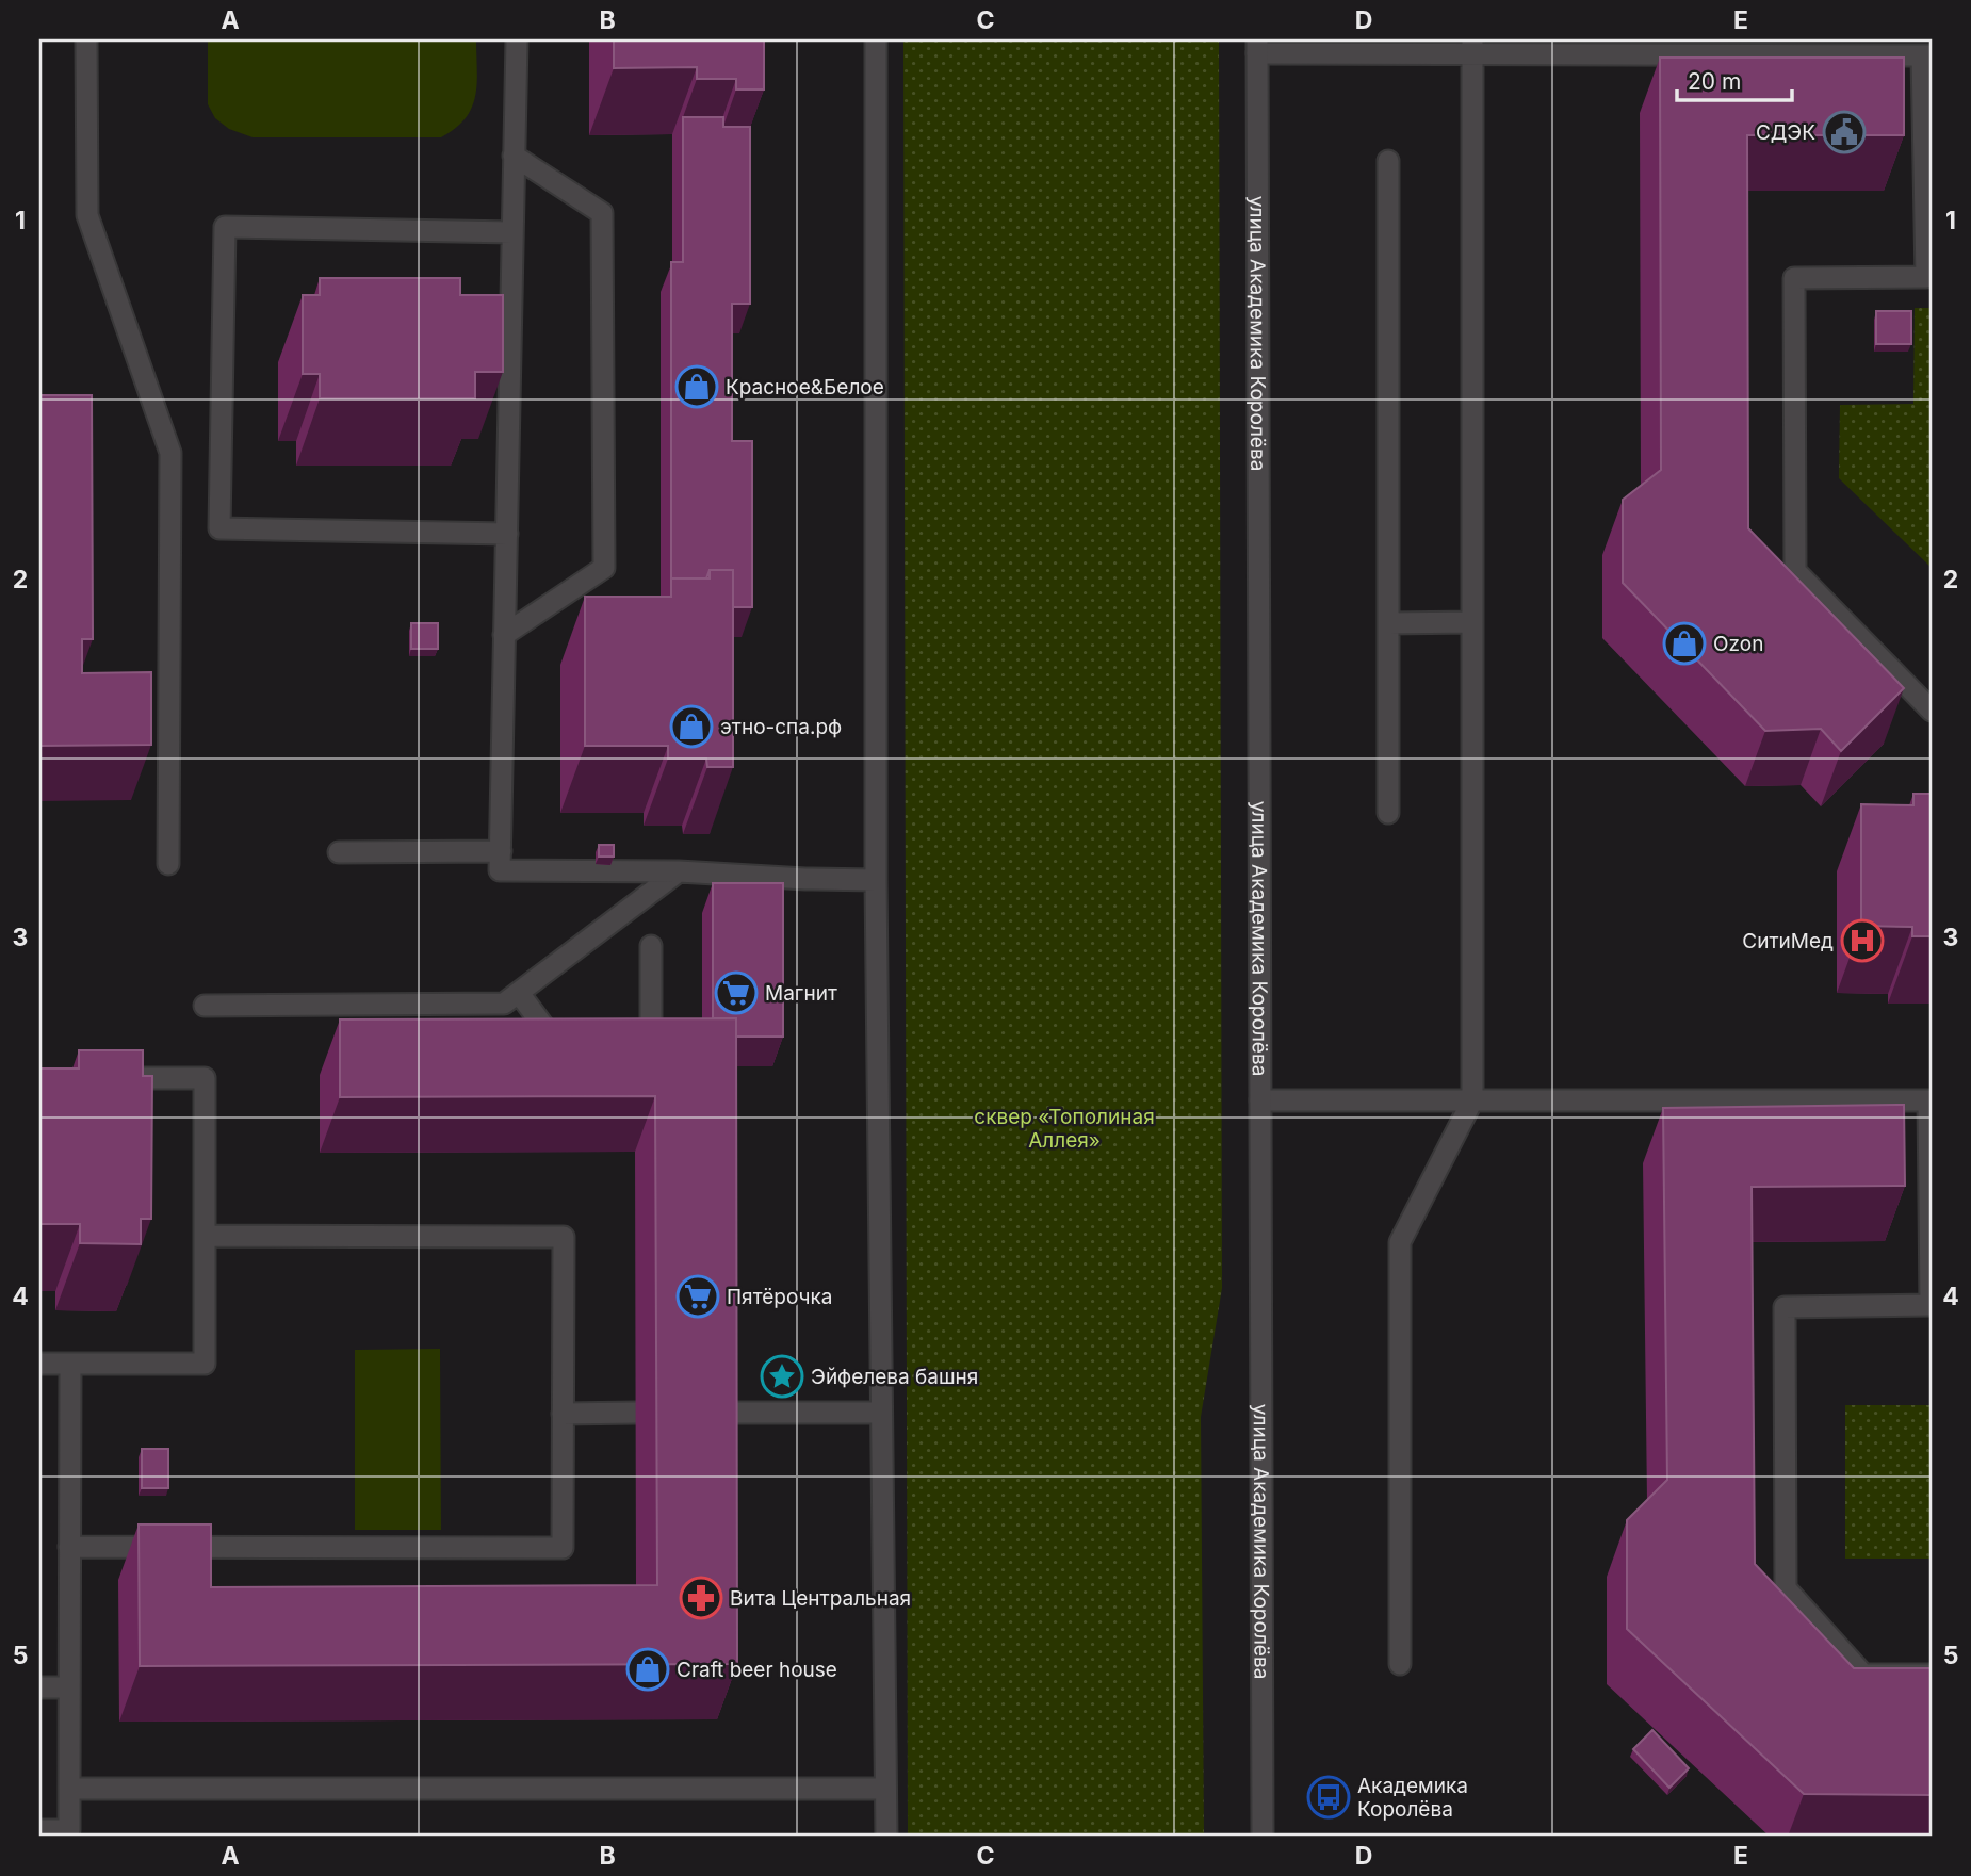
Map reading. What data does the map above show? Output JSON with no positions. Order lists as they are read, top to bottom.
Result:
{
  "streets": {
    "street": ["улица Академика Королёва"]
  },
  "parks": ["сквер «Тополиная Аллея»"],
  "places": {
    "public building": ["СДЭК"],
    "shop": [
      "Красное&Белое",
      "Ozon",
      "этно-спа.рф",
      "Craft beer house"
    ],
    "hospital": ["СитиМед"],
    "supermarket": ["Магнит", "Пятёрочка"],
    "place": ["Эйфелева башня"],
    "pharmacy": ["Вита Центральная"],
    "bus stop": ["Академика Королёва"]
  },
  "scale_bar": "20 m",
  "grid": {
    "columns": [
      "A",
      "B",
      "C",
      "D",
      "E"
    ],
    "rows": [
      "1",
      "2",
      "3",
      "4",
      "5"
    ]
  }
}
